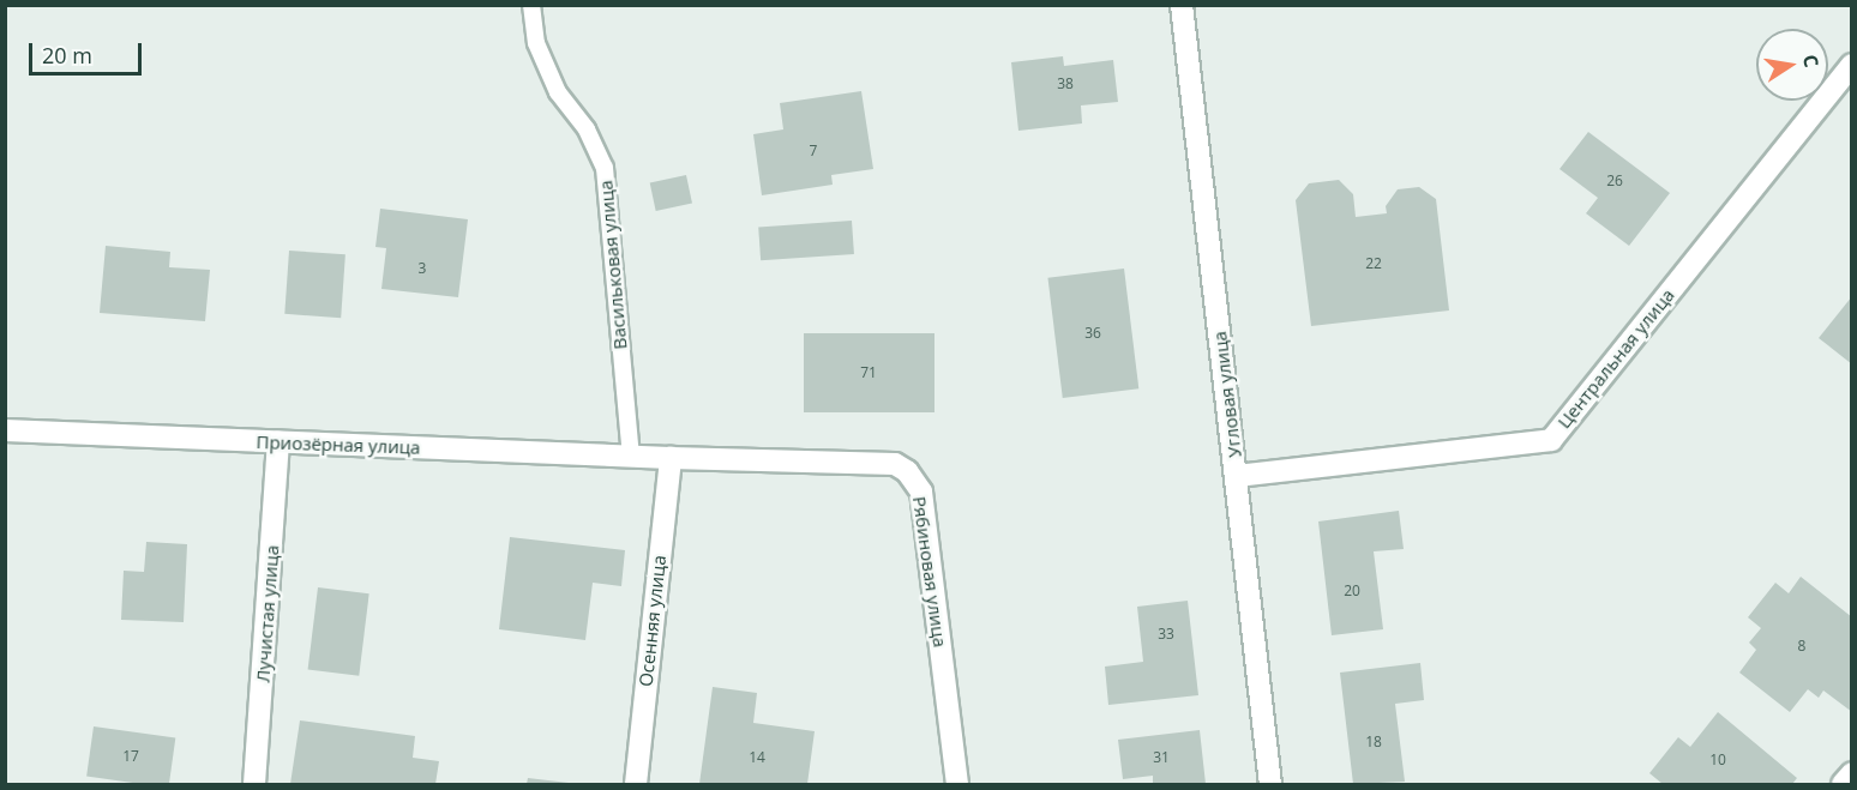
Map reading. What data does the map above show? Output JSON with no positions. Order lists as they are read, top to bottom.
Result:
{
  "streets": {
    "street": [
      "Центральная улица",
      "Угловая улица",
      "Приозёрная улица",
      "Рябиновая улица",
      "Лучистая улица",
      "Осенняя улица"
    ],
    "lane": ["Васильковая улица"]
  },
  "crossings": [
    ["Васильковая улица", "Приозёрная улица"],
    ["Центральная улица", "Угловая улица"],
    ["Приозёрная улица", "Рябиновая улица"],
    ["Приозёрная улица", "Лучистая улица"],
    ["Приозёрная улица", "Осенняя улица"],
    ["Рябиновая улица", "Осенняя улица"]
  ],
  "house_numbers": [
    "38",
    "7",
    "26",
    "22",
    "3",
    "36",
    "71",
    "20",
    "33",
    "8",
    "18",
    "17",
    "14",
    "31",
    "10"
  ],
  "scale_bar": "20 m",
  "north": "right"
}
